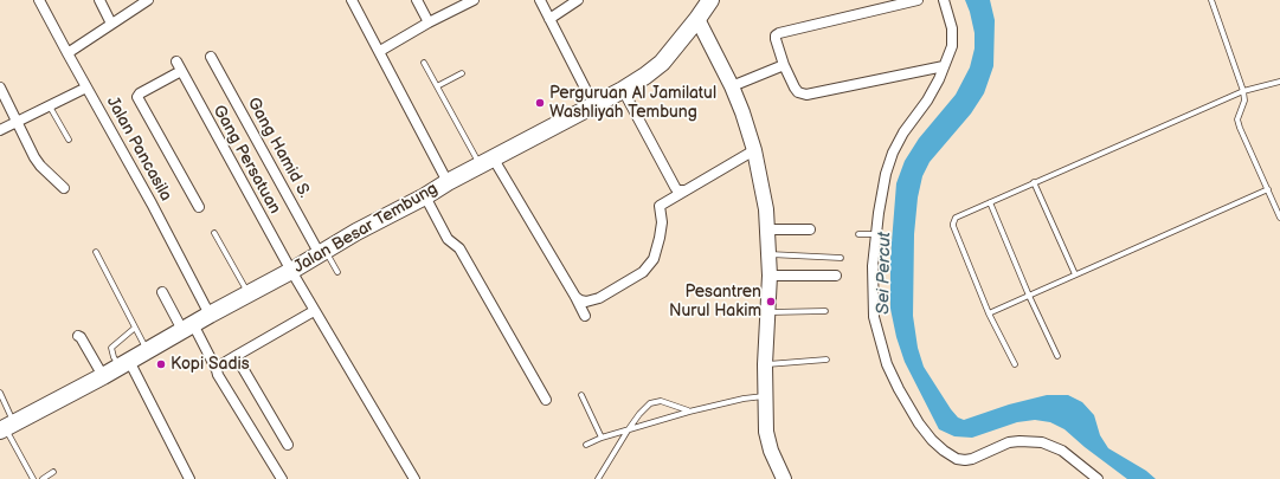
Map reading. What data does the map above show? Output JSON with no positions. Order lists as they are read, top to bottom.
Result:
{
  "streets": {
    "highway": ["Jalan Besar Tembung"],
    "street": ["Gang Hamid S.", "Jalan Pancasila", "Gang Persatuan"]
  },
  "crossings": [
    ["Gang Hamid S.", "Jalan Besar Tembung"],
    ["Jalan Pancasila", "Jalan Besar Tembung"],
    ["Gang Persatuan", "Jalan Besar Tembung"]
  ],
  "water": ["Sei Percut"],
  "places": ["Perguruan Al Jamilatul Washliyah Tembung", "Pesantren Nurul Hakim", "Kopi Sadis"]
}
